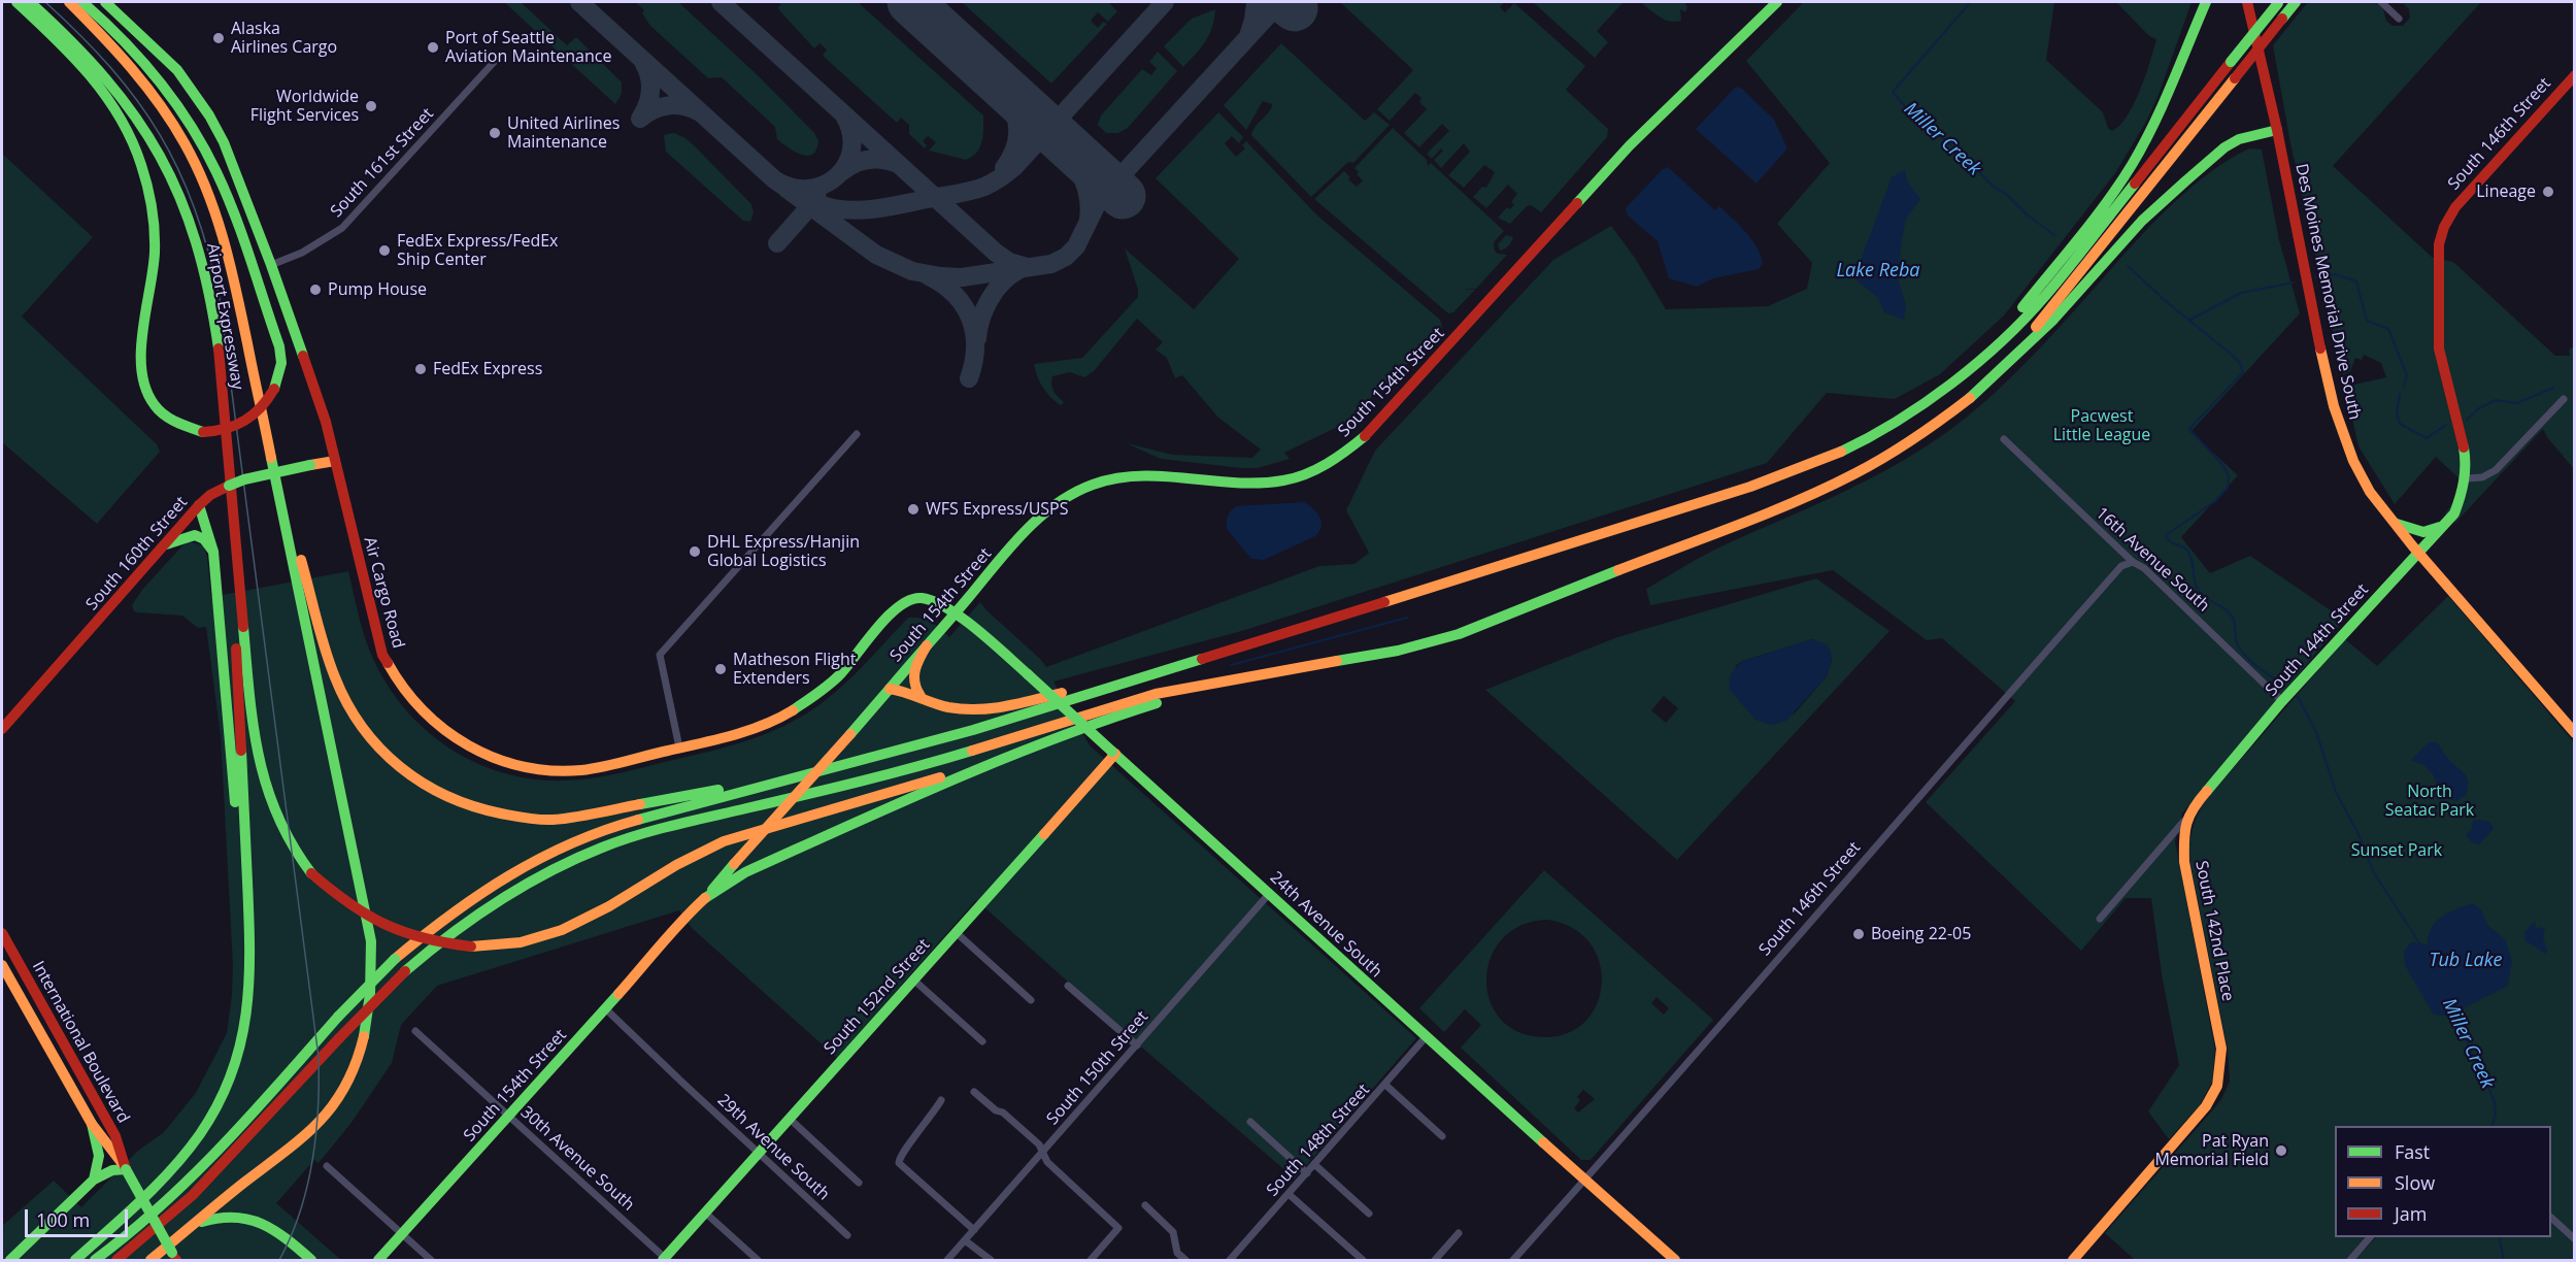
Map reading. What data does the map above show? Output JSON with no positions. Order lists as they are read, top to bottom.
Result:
{
  "streets": {
    "main road": [
      "South 146th Street",
      "Des Moines Memorial Drive South",
      "Airport Expressway",
      "South 154th Street",
      "South 160th Street",
      "Air Cargo Road",
      "South 144th Street",
      "24th Avenue South",
      "South 142nd Place",
      "South 152nd Street",
      "International Boulevard"
    ],
    "street": [
      "South 161st Street",
      "16th Avenue South",
      "South 150th Street",
      "South 148th Street",
      "29th Avenue South",
      "30th Avenue South"
    ]
  },
  "crossings": [
    ["South 146th Street", "16th Avenue South"],
    ["South 146th Street", "South 144th Street"],
    ["South 146th Street", "24th Avenue South"],
    ["South 161st Street", "Air Cargo Road"],
    ["Des Moines Memorial Drive South", "South 144th Street"],
    ["South 154th Street", "Air Cargo Road"],
    ["South 154th Street", "24th Avenue South"],
    ["South 154th Street", "29th Avenue South"],
    ["South 154th Street", "30th Avenue South"],
    ["South 160th Street", "Air Cargo Road"],
    ["16th Avenue South", "South 144th Street"],
    ["Air Cargo Road", "24th Avenue South"],
    ["South 144th Street", "South 142nd Place"],
    ["24th Avenue South", "South 152nd Street"],
    ["24th Avenue South", "South 150th Street"],
    ["24th Avenue South", "South 148th Street"],
    ["South 152nd Street", "29th Avenue South"],
    ["South 152nd Street", "30th Avenue South"]
  ],
  "water": ["Miller Creek", "Lake Reba", "Tub Lake"],
  "parks": ["Pacwest Little League", "North Seatac Park", "Sunset Park"],
  "places": [
    "Alaska Airlines Cargo",
    "Port of Seattle Aviation Maintenance",
    "Worldwide Flight Services",
    "United Airlines Maintenance",
    "Lineage",
    "FedEx Express/FedEx Ship Center",
    "Pump House",
    "FedEx Express",
    "WFS Express/USPS",
    "DHL Express/Hanjin Global Logistics",
    "Matheson Flight Extenders",
    "Boeing 22-05",
    "Pat Ryan Memorial Field"
  ],
  "legend": ["Fast", "Slow", "Jam"],
  "scale_bar": "100 m"
}
